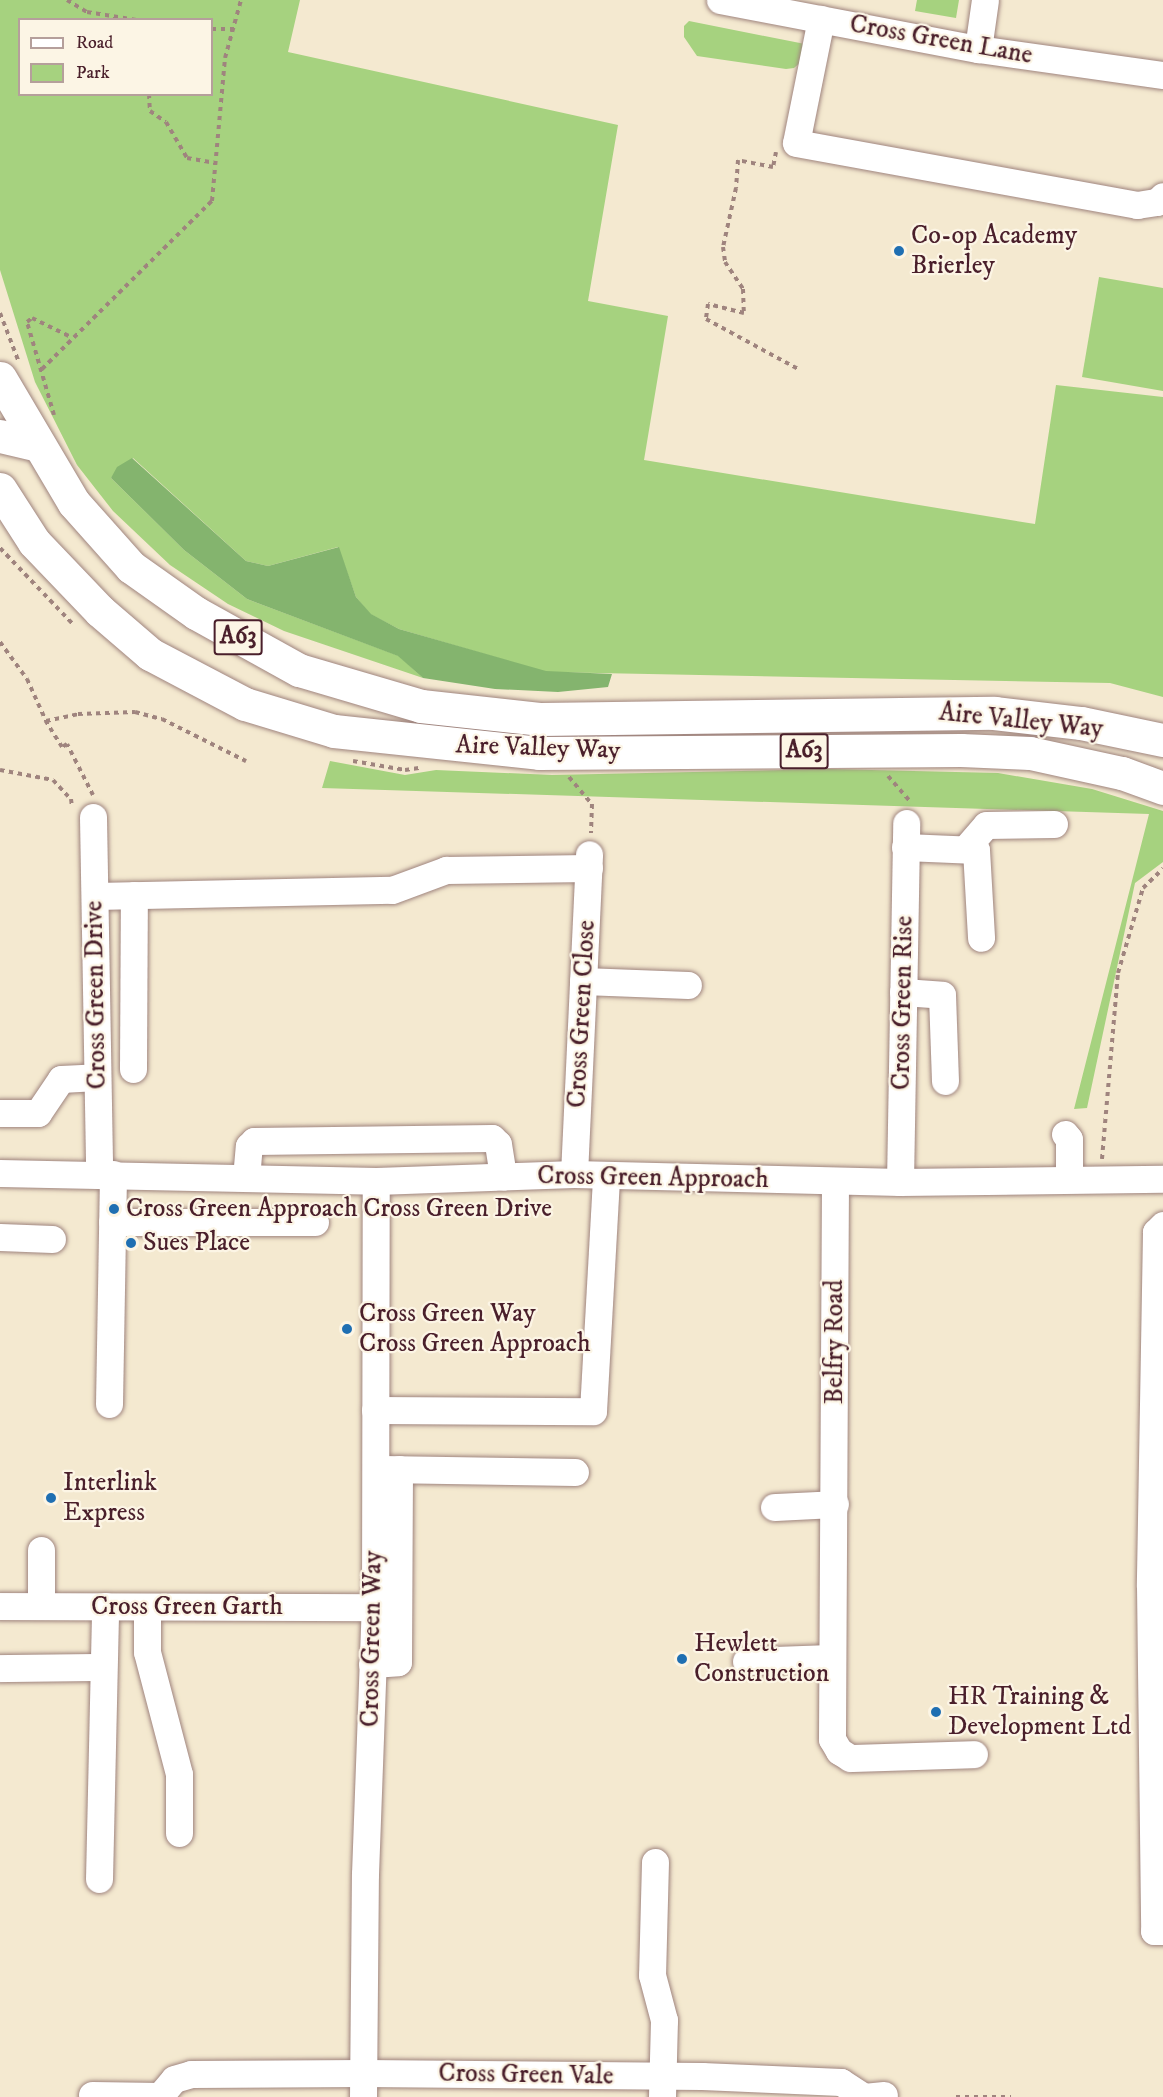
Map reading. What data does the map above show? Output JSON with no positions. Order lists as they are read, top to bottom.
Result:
{
  "streets": {
    "highway": ["A63", "Aire Valley Way"],
    "street": [
      "Cross Green Lane",
      "Cross Green Drive",
      "Cross Green Rise",
      "Cross Green Close",
      "Cross Green Approach",
      "Belfry Road",
      "Cross Green Garth",
      "Cross Green Way",
      "Cross Green Vale"
    ]
  },
  "crossings": [
    ["A63", "Aire Valley Way"],
    ["Cross Green Drive", "Cross Green Approach"],
    ["Cross Green Rise", "Cross Green Approach"],
    ["Cross Green Close", "Cross Green Approach"],
    ["Cross Green Approach", "Belfry Road"],
    ["Cross Green Approach", "Cross Green Way"],
    ["Cross Green Garth", "Cross Green Way"],
    ["Cross Green Way", "Cross Green Vale"]
  ],
  "places": [
    "Co-op Academy Brierley",
    "Cross Green Approach Cross Green Drive",
    "Sues Place",
    "Cross Green Way Cross Green Approach",
    "Interlink Express",
    "Hewlett Construction",
    "HR Training & Development Ltd"
  ],
  "legend": ["Road", "Park"]
}
